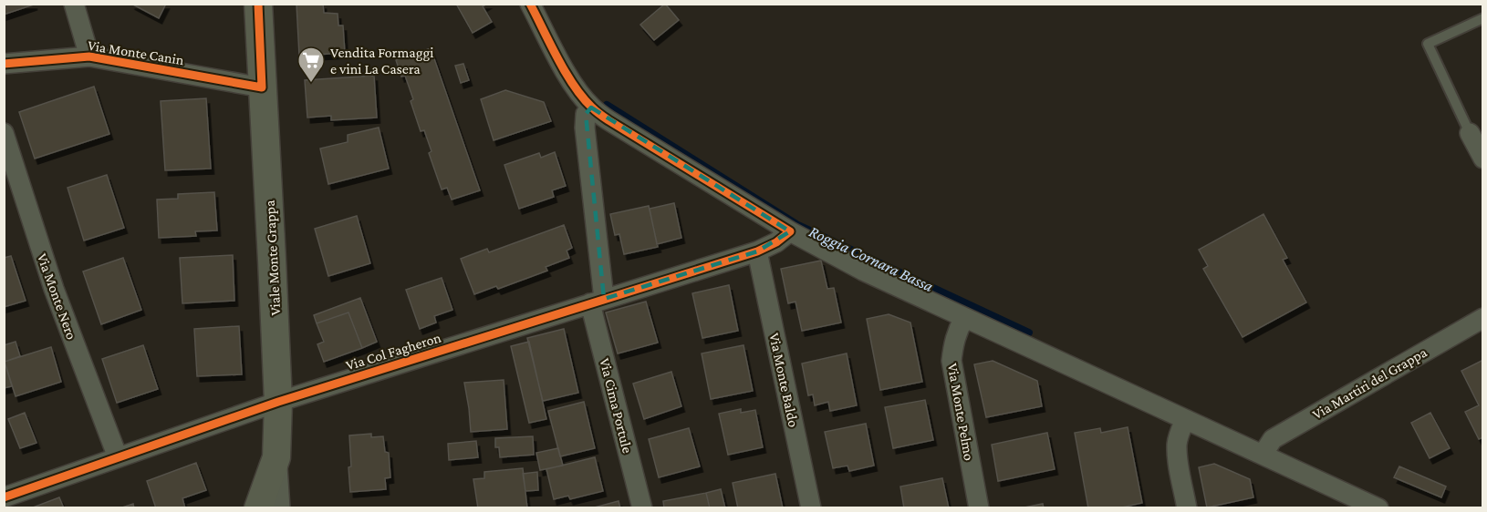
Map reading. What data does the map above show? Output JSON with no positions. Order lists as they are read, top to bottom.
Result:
{
  "streets": {
    "street": [
      "Via Monte Canin",
      "Viale Monte Grappa",
      "Via Monte Nero",
      "Via Col Fagheron",
      "Via Monte Baldo",
      "Via Martiri del Grappa",
      "Via Cima Portule",
      "Via Monte Pelmo"
    ]
  },
  "crossings": [
    ["Via Monte Canin", "Viale Monte Grappa"],
    ["Viale Monte Grappa", "Via Col Fagheron"],
    ["Via Monte Nero", "Via Col Fagheron"],
    ["Via Col Fagheron", "Via Monte Baldo"],
    ["Via Col Fagheron", "Via Cima Portule"]
  ],
  "water": ["Roggia Cornara Bassa"],
  "places": {
    "supermarket": ["Vendita Formaggi e vini La Casera"]
  }
}
